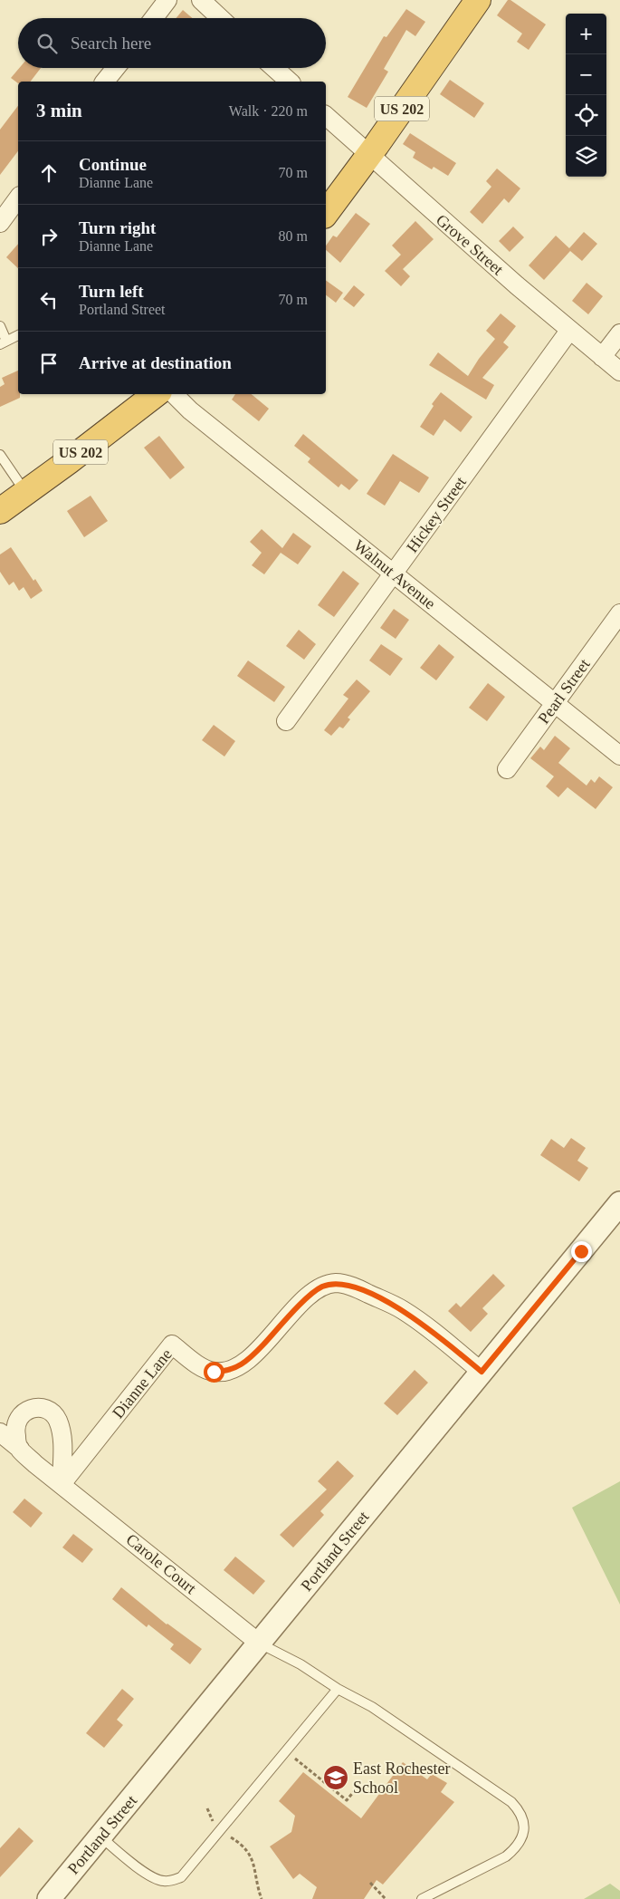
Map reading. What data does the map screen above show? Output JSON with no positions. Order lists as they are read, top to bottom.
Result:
{
  "streets": {
    "highway": ["US 202"],
    "street": [
      "Grove Street",
      "Hickey Street",
      "Walnut Avenue",
      "Pearl Street",
      "Dianne Lane",
      "Portland Street",
      "Carole Court"
    ]
  },
  "crossings": [
    ["US 202", "Grove Street"],
    ["Grove Street", "Hickey Street"],
    ["Hickey Street", "Walnut Avenue"],
    ["Walnut Avenue", "Pearl Street"],
    ["Dianne Lane", "Portland Street"],
    ["Dianne Lane", "Carole Court"],
    ["Portland Street", "Carole Court"]
  ],
  "places": {
    "school or university": ["East Rochester School"]
  },
  "page": {
    "map_buttons": ["+", "−"],
    "search": "Search here",
    "heading": ["3 min", "Walk · 220 m"],
    "list": [
      ["Continue", "Dianne Lane", "70 m"],
      ["Turn right", "Dianne Lane", "80 m"],
      ["Turn left", "Portland Street", "70 m"],
      "Arrive at destination"
    ]
  }
}
